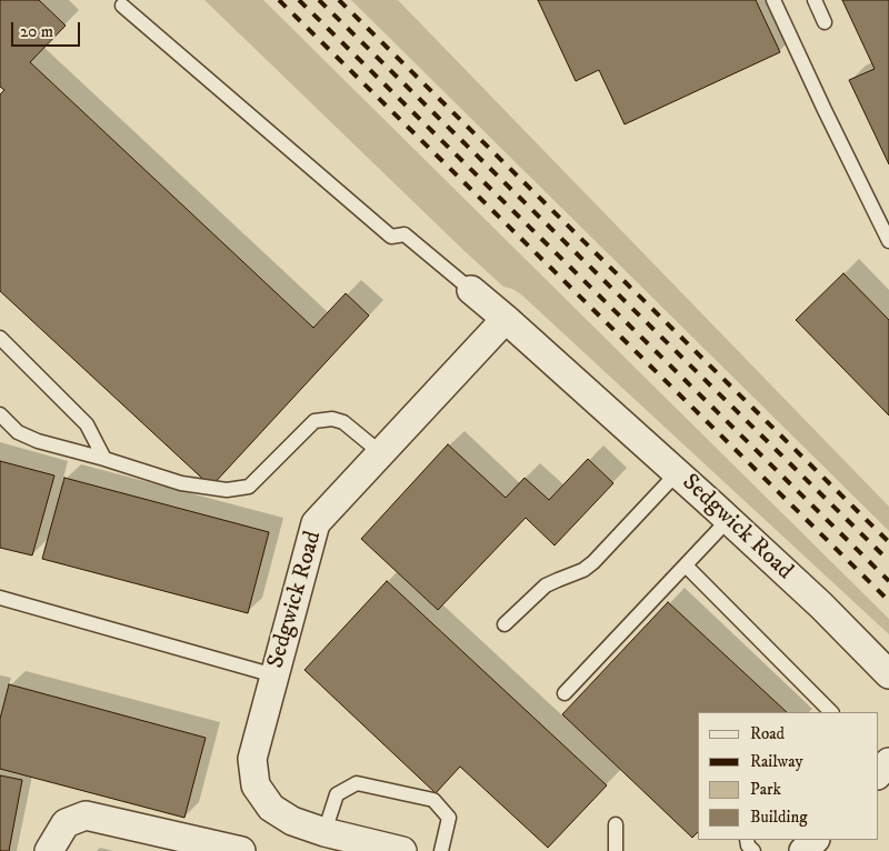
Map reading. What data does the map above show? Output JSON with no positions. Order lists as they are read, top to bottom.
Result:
{
  "streets": {
    "street": ["Sedgwick Road"]
  },
  "legend": [
    "Road",
    "Railway",
    "Park",
    "Building"
  ],
  "scale_bar": "20 m"
}
